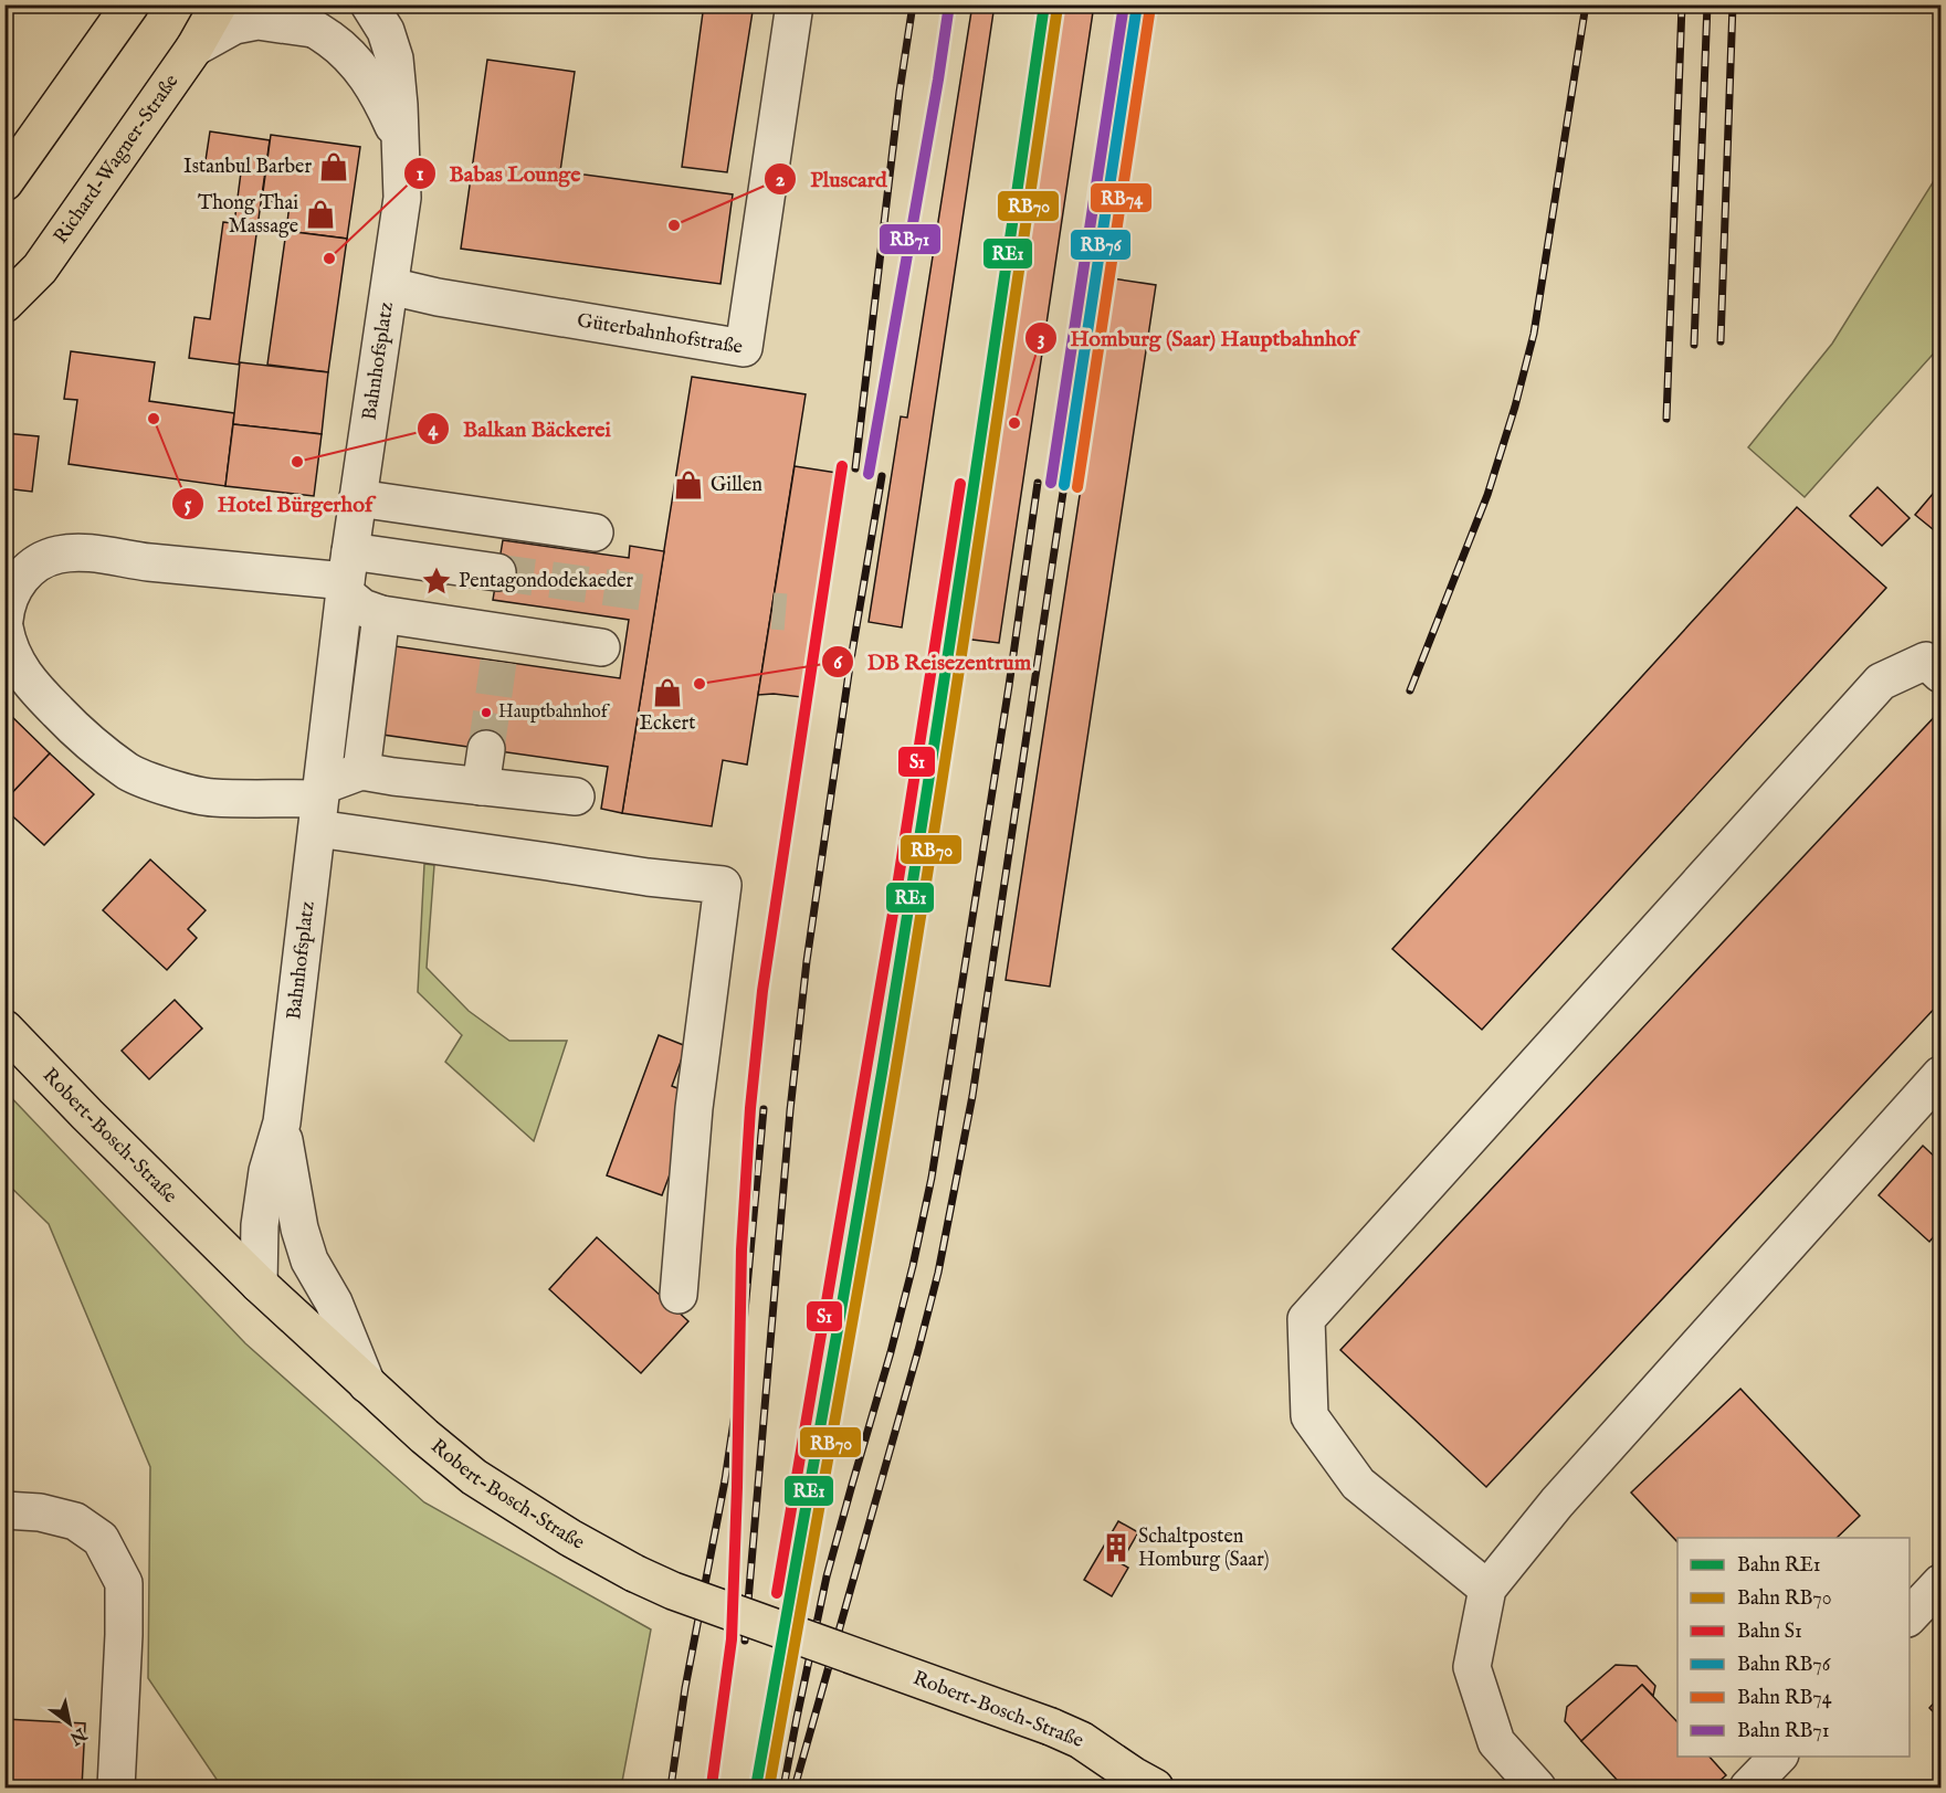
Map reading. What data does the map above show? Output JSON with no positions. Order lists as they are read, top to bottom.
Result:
{
  "streets": {
    "main road": ["Richard-Wagner-Straße", "Robert-Bosch-Straße"],
    "street": ["Güterbahnhofstraße", "Bahnhofsplatz"]
  },
  "crossings": [
    ["Richard-Wagner-Straße", "Bahnhofsplatz"],
    ["Güterbahnhofstraße", "Bahnhofsplatz"]
  ],
  "places": {
    "shop": [
      "Istanbul Barber",
      "Thong Thai Massage",
      "Gillen",
      "Eckert"
    ],
    "other": [
      "Pluscard",
      "Babas Lounge",
      "Hotel Bürgerhof",
      "Homburg (Saar) Hauptbahnhof",
      "Balkan Bäckerei",
      "DB Reisezentrum",
      "Hauptbahnhof"
    ],
    "place": ["Pentagondodekaeder"],
    "building": ["Schaltposten Homburg (Saar)"]
  },
  "lines": [
    "rail line RE1",
    "rail line RB76",
    "rail line RB71",
    "rail line RB70",
    "rail line RB74",
    "rail line S1"
  ],
  "legend": [
    "Bahn RE1",
    "Bahn RB70",
    "Bahn S1",
    "Bahn RB76",
    "Bahn RB74",
    "Bahn RB71"
  ],
  "north": "bottom right"
}
